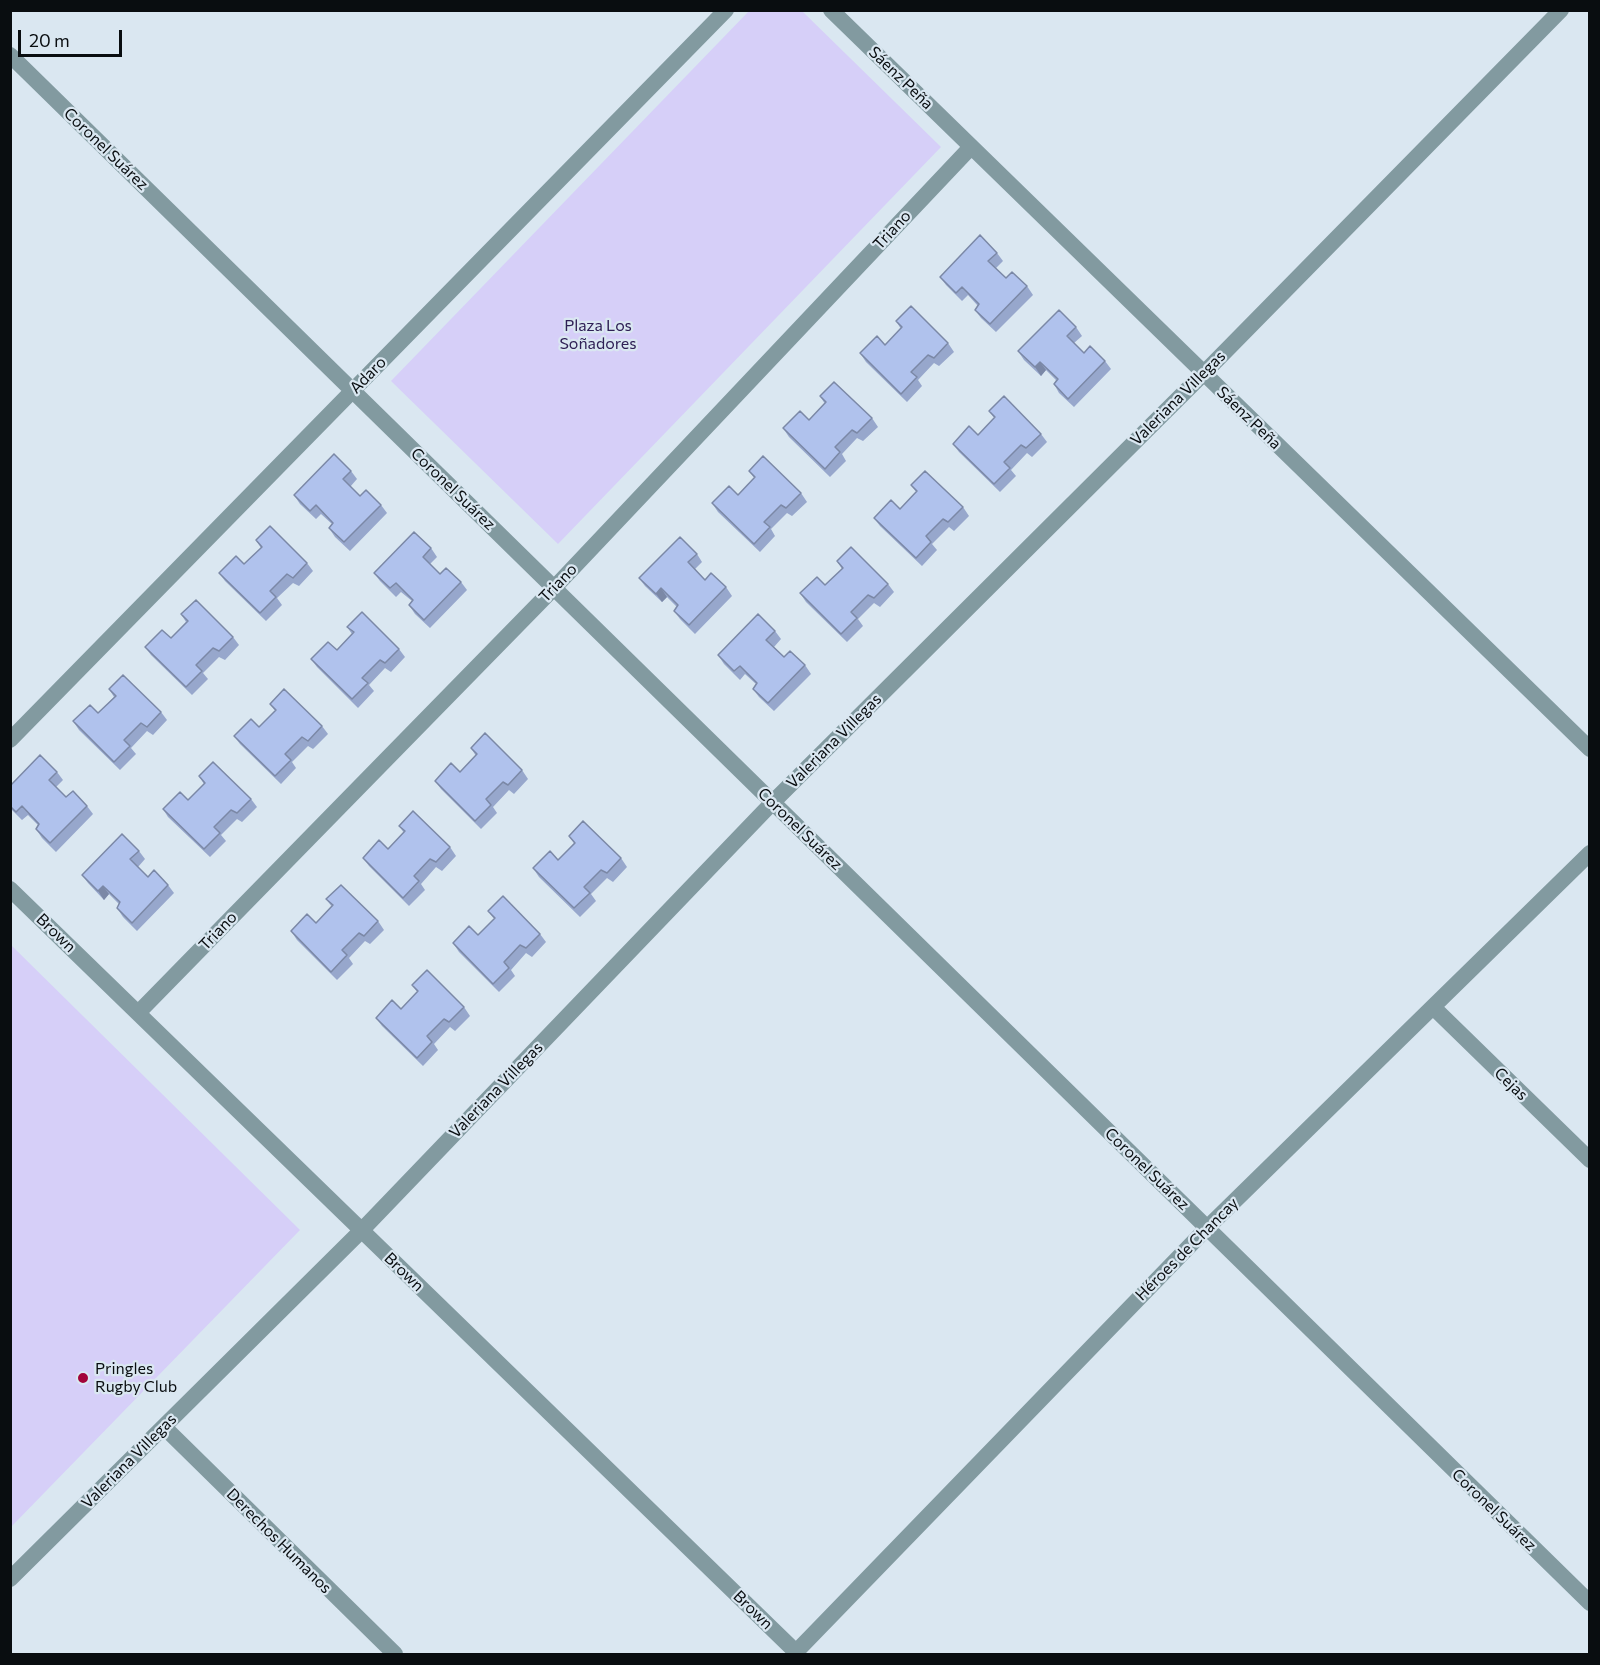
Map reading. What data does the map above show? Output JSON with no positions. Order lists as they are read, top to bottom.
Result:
{
  "streets": {
    "street": [
      "Sáenz Peña",
      "Coronel Suárez",
      "Triano",
      "Adaro",
      "Valeriana Villegas",
      "Brown",
      "Cejas",
      "Héroes de Chancay",
      "Derechos Humanos"
    ]
  },
  "crossings": [
    ["Sáenz Peña", "Triano"],
    ["Sáenz Peña", "Valeriana Villegas"],
    ["Coronel Suárez", "Triano"],
    ["Coronel Suárez", "Adaro"],
    ["Coronel Suárez", "Valeriana Villegas"],
    ["Coronel Suárez", "Héroes de Chancay"],
    ["Triano", "Brown"],
    ["Valeriana Villegas", "Brown"],
    ["Valeriana Villegas", "Derechos Humanos"],
    ["Brown", "Héroes de Chancay"],
    ["Cejas", "Héroes de Chancay"]
  ],
  "parks": ["Plaza Los Soñadores"],
  "places": ["Pringles Rugby Club"],
  "scale_bar": "20 m"
}
